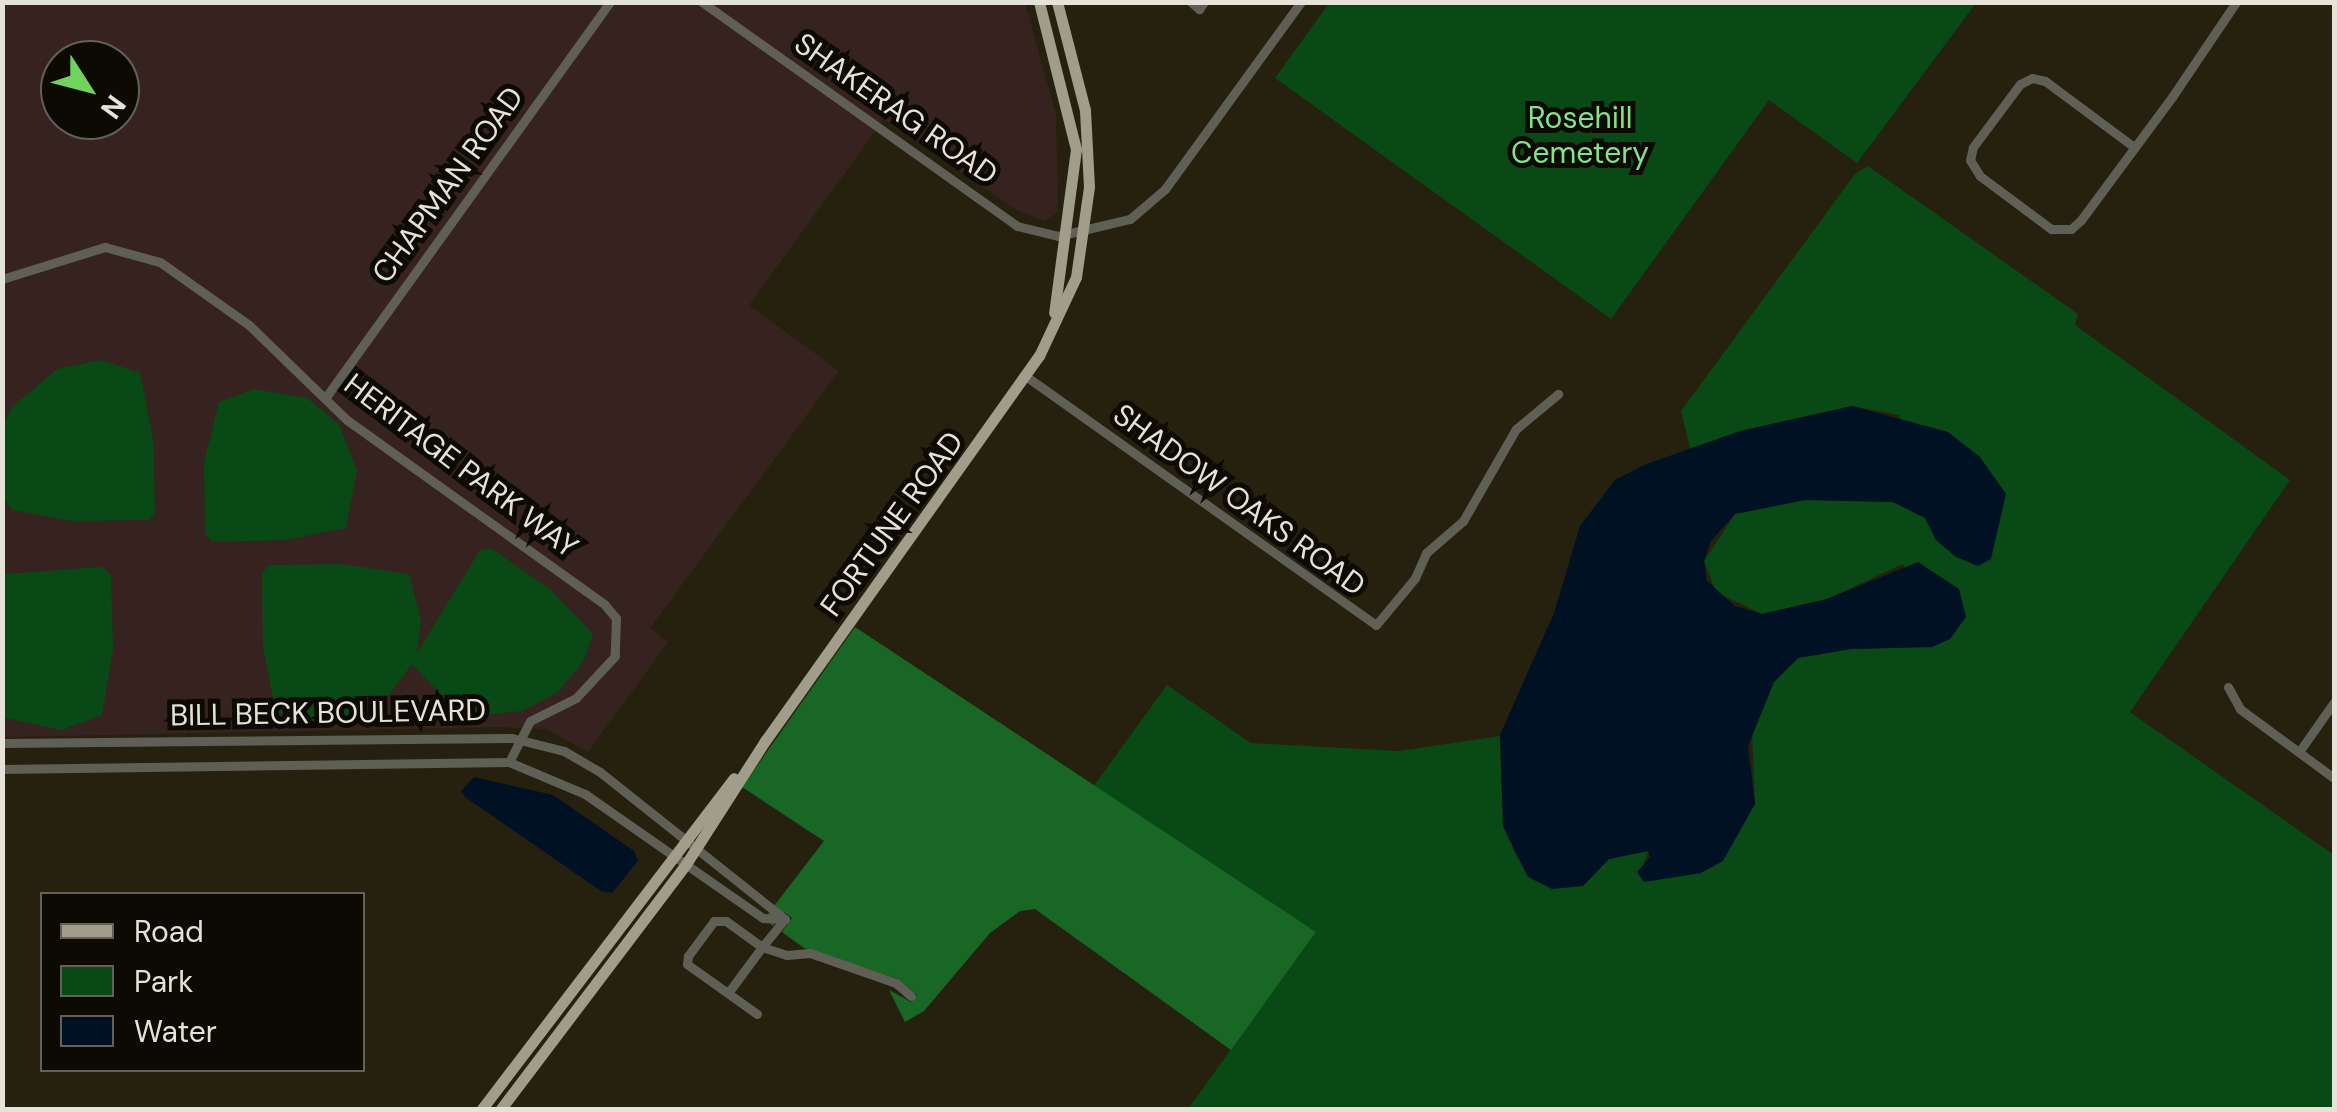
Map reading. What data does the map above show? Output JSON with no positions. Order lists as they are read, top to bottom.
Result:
{
  "streets": {
    "main road": ["FORTUNE ROAD"],
    "street": [
      "SHAKERAG ROAD",
      "CHAPMAN ROAD",
      "HERITAGE PARK WAY",
      "SHADOW OAKS ROAD",
      "BILL BECK BOULEVARD"
    ]
  },
  "crossings": [
    ["SHAKERAG ROAD", "FORTUNE ROAD"],
    ["CHAPMAN ROAD", "HERITAGE PARK WAY"],
    ["HERITAGE PARK WAY", "BILL BECK BOULEVARD"],
    ["SHADOW OAKS ROAD", "FORTUNE ROAD"],
    ["FORTUNE ROAD", "BILL BECK BOULEVARD"]
  ],
  "parks": ["Rosehill Cemetery"],
  "legend": ["Road", "Park", "Water"],
  "north": "bottom right"
}
